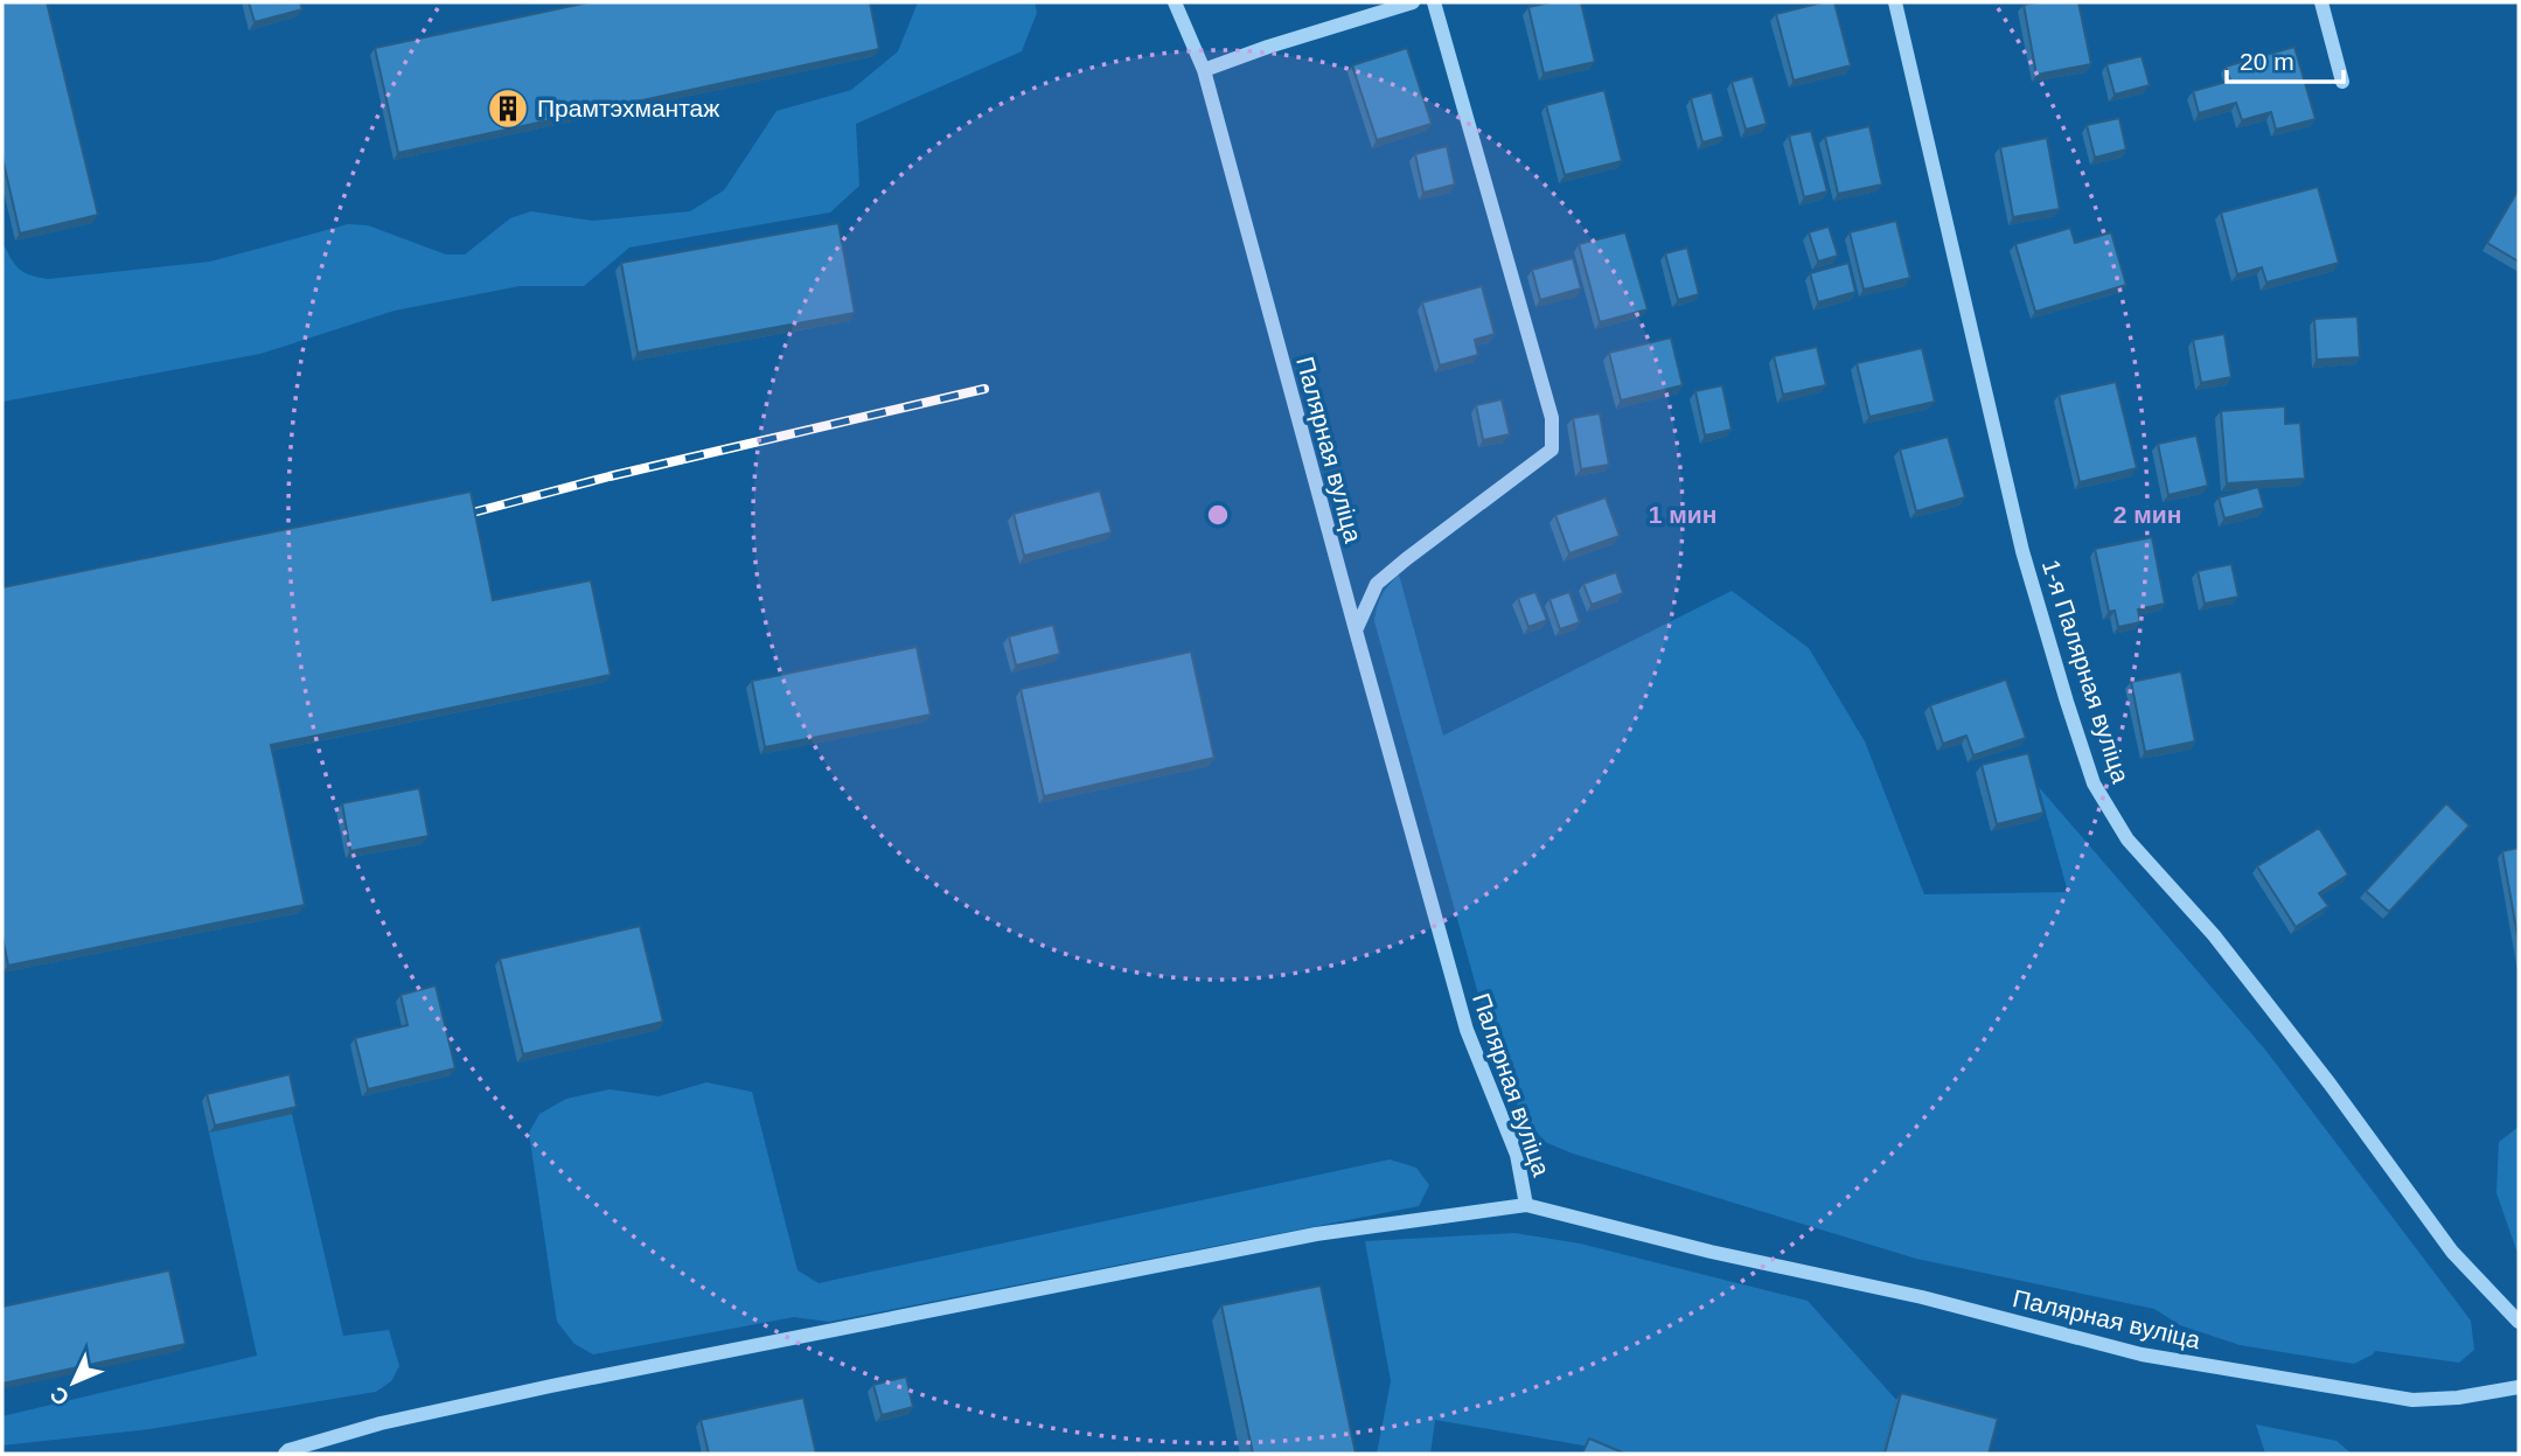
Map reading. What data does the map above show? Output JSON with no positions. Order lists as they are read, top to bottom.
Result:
{
  "streets": {
    "street": ["Палярная вуліца", "1-я Палярная вуліца"]
  },
  "places": {
    "building": ["Прамтэхмантаж"]
  },
  "scale_bar": "20 m",
  "north": "bottom left",
  "rings": ["1 мин", "2 мин"]
}
